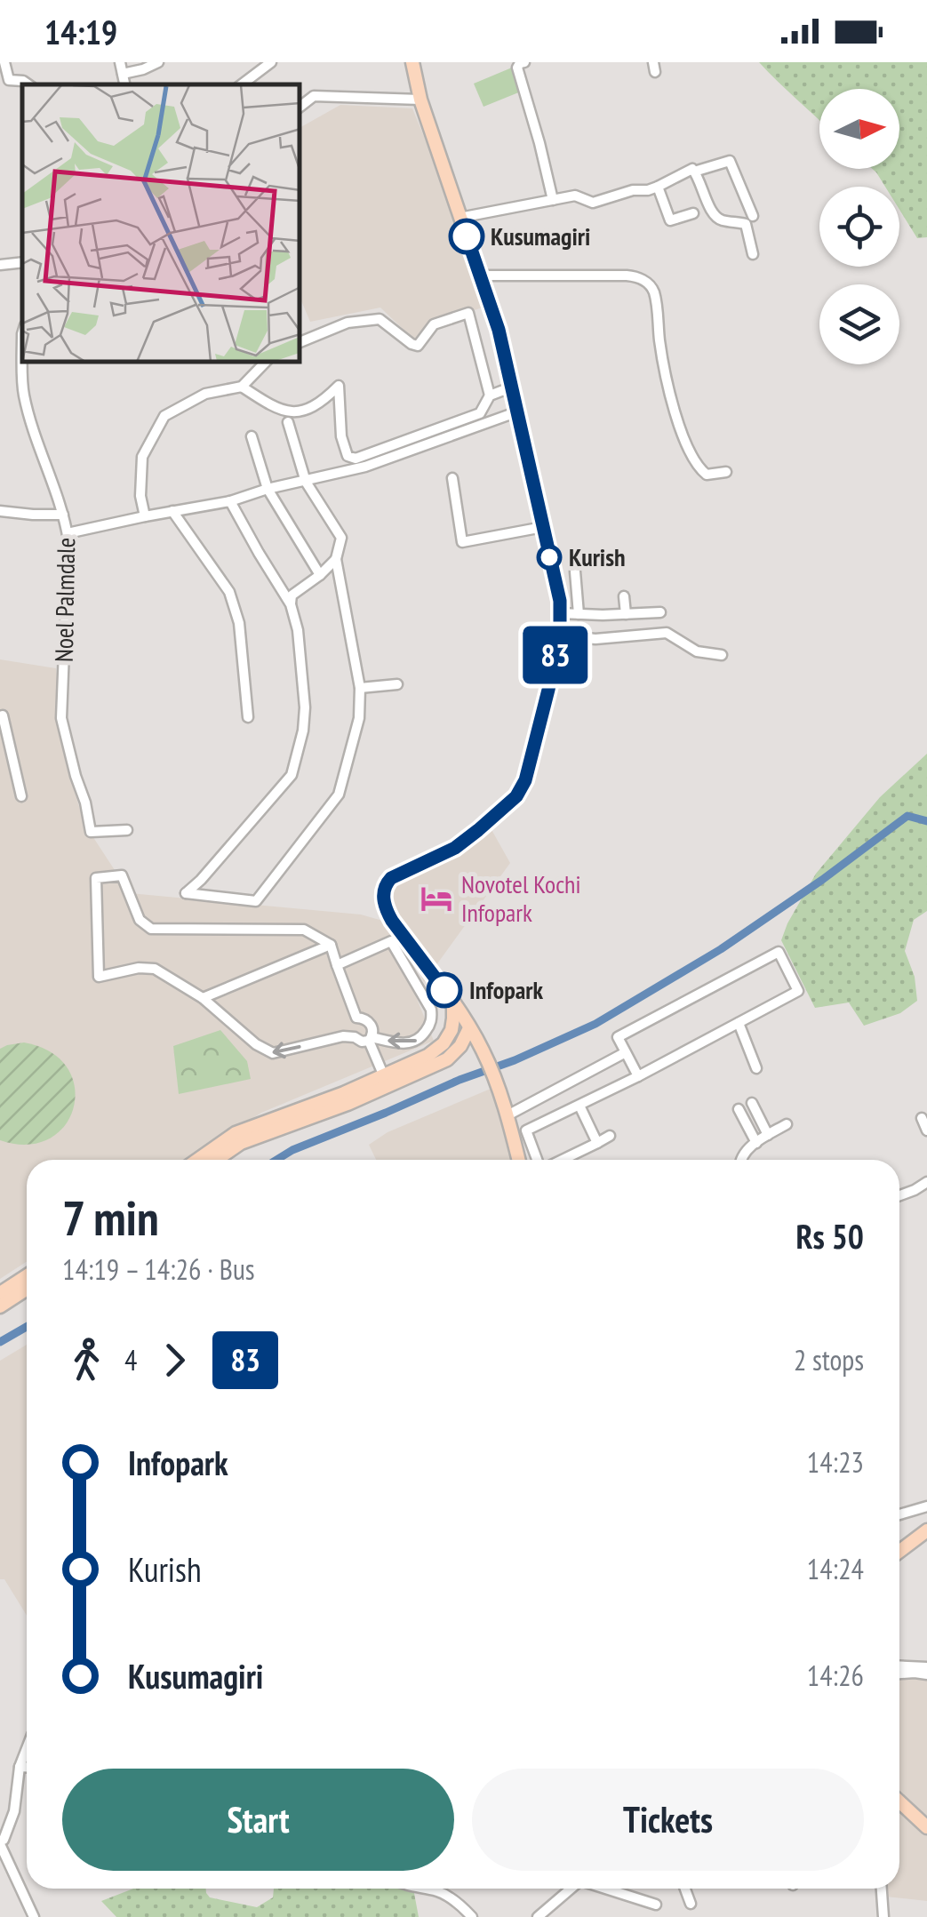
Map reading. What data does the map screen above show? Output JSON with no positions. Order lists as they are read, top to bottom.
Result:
{
  "streets": {
    "street": ["Noel Palmdale"]
  },
  "places": {
    "other": ["Kusumagiri", "Kurish", "Infopark"],
    "hotel": ["Novotel Kochi Infopark"]
  },
  "lines": ["bus line 83"],
  "north": "right",
  "page": {
    "status": "14:19",
    "on_map": "83",
    "heading": ["7 min", "14:19 – 14:26 · Bus", "Rs 50"],
    "legs": ["4", "83", "2 stops"],
    "list": [
      {
        "name": "Infopark",
        "value": "14:23"
      },
      {
        "name": "Kurish",
        "value": "14:24"
      },
      {
        "name": "Kusumagiri",
        "value": "14:26"
      }
    ],
    "buttons": ["Start", "Tickets"]
  }
}
